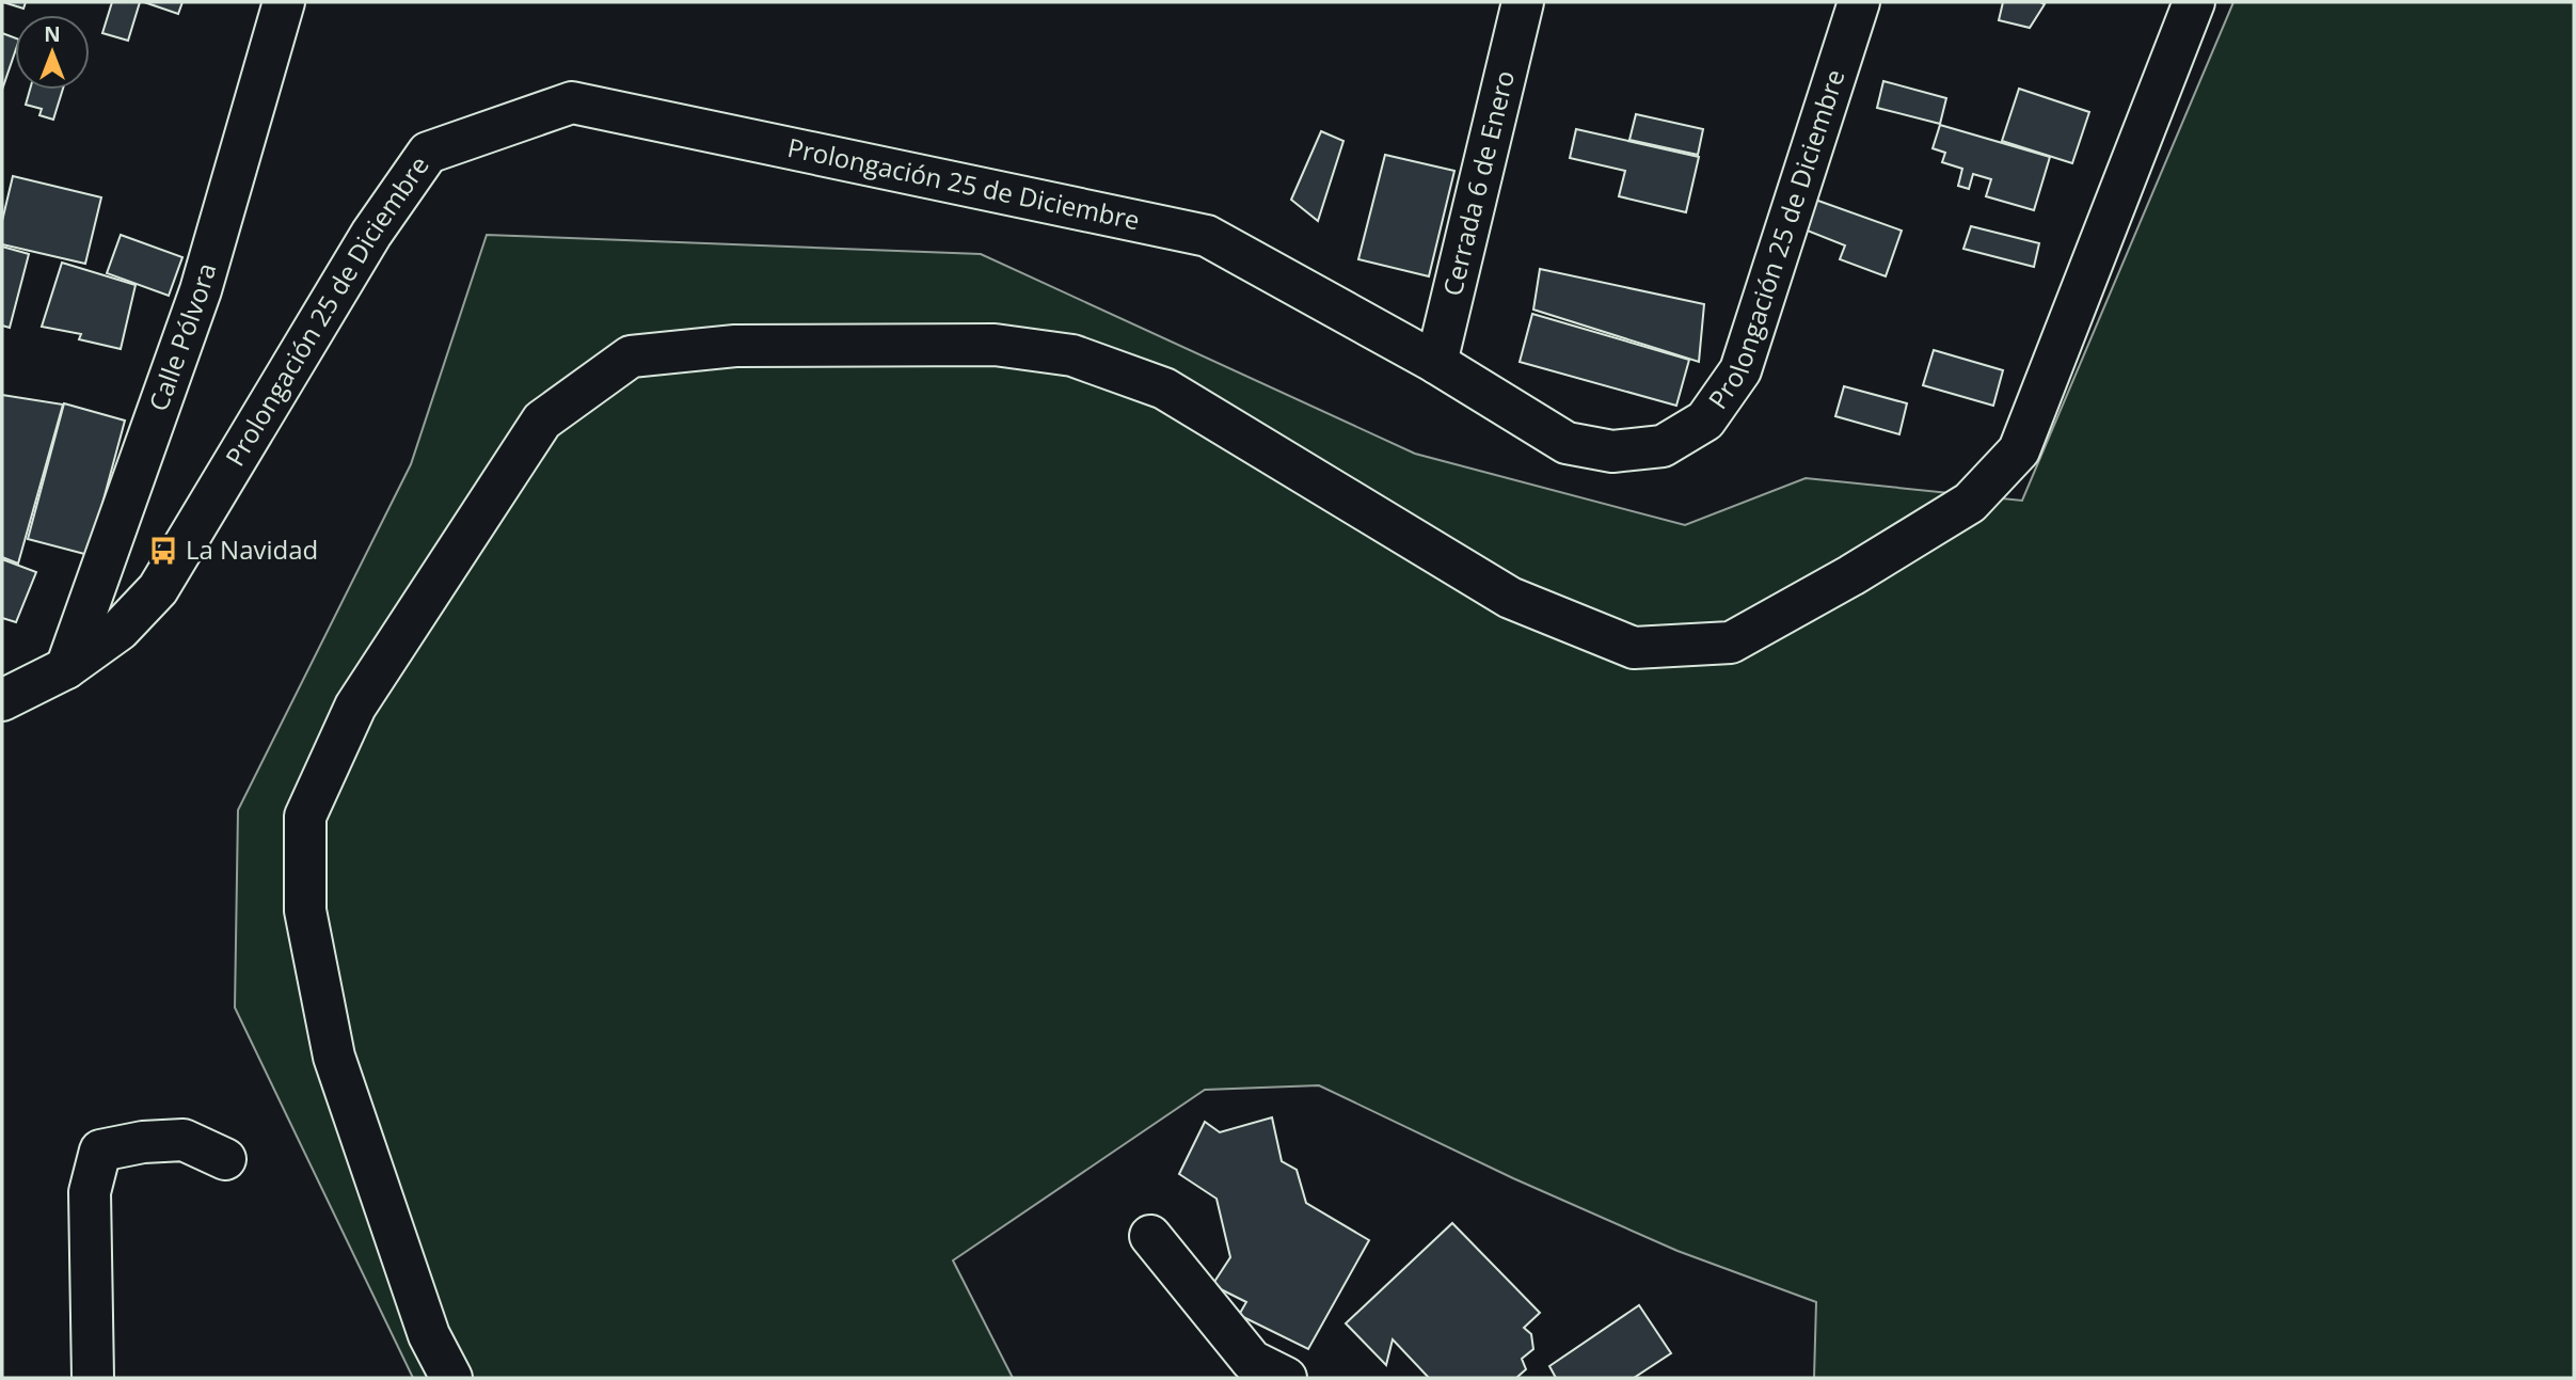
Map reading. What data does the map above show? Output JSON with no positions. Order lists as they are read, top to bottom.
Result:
{
  "streets": {
    "street": ["Cerrada 6 de Enero", "Prolongación 25 de Diciembre", "Calle Pólvora"]
  },
  "crossings": [
    ["Cerrada 6 de Enero", "Prolongación 25 de Diciembre"],
    ["Prolongación 25 de Diciembre", "Calle Pólvora"]
  ],
  "places": {
    "bus stop": ["La Navidad"]
  },
  "north": "top"
}
